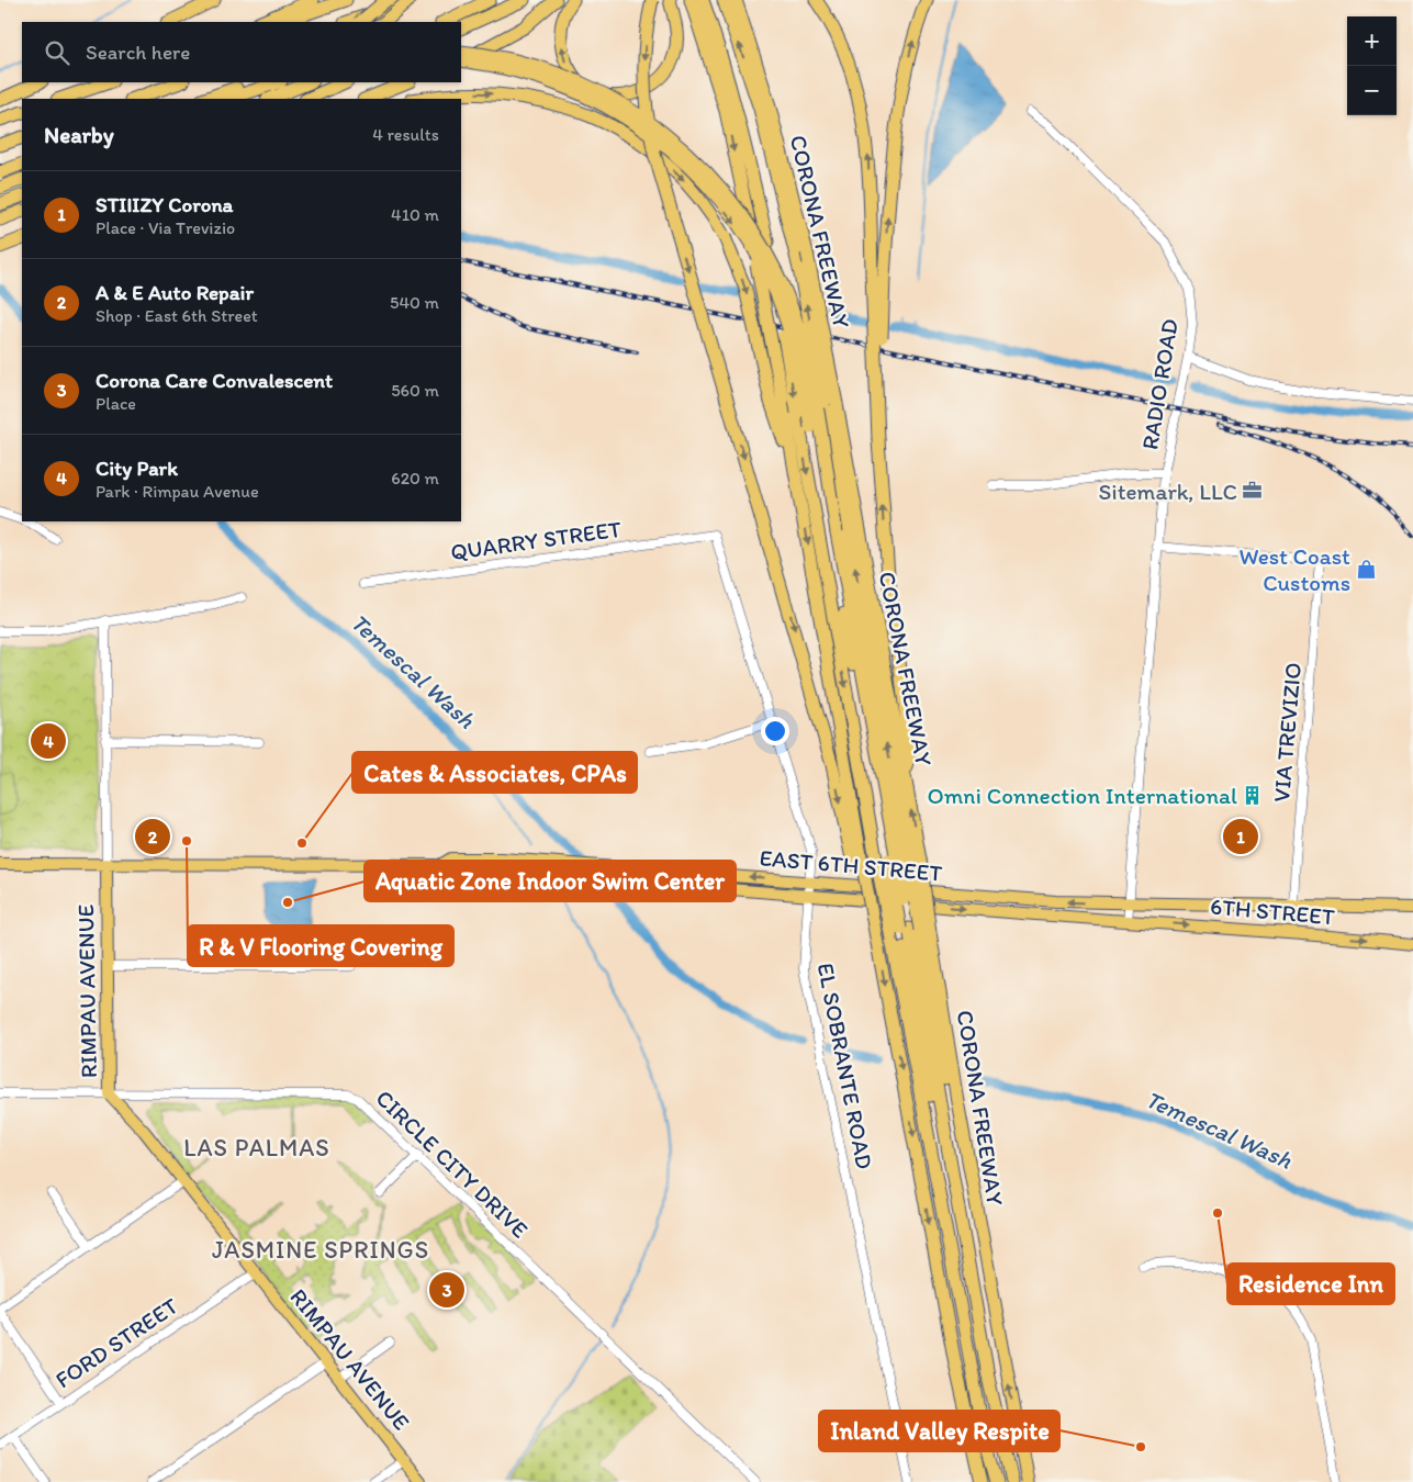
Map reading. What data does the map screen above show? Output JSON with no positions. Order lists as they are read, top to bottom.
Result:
{
  "streets": {
    "highway": ["CORONA FREEWAY"],
    "main road": ["EAST 6TH STREET", "6TH STREET", "RIMPAU AVENUE"],
    "street": [
      "RADIO ROAD",
      "QUARRY STREET",
      "VIA TREVIZIO",
      "EL SOBRANTE ROAD",
      "CIRCLE CITY DRIVE",
      "FORD STREET"
    ]
  },
  "crossings": [
    ["RADIO ROAD", "VIA TREVIZIO"],
    ["RADIO ROAD", "EAST 6TH STREET"],
    ["RADIO ROAD", "6TH STREET"],
    ["QUARRY STREET", "EL SOBRANTE ROAD"],
    ["VIA TREVIZIO", "6TH STREET"],
    ["EAST 6TH STREET", "6TH STREET"],
    ["EAST 6TH STREET", "RIMPAU AVENUE"],
    ["EAST 6TH STREET", "EL SOBRANTE ROAD"],
    ["RIMPAU AVENUE", "CIRCLE CITY DRIVE"],
    ["RIMPAU AVENUE", "FORD STREET"]
  ],
  "districts": ["LAS PALMAS", "JASMINE SPRINGS"],
  "water": ["Temescal Wash"],
  "places": {
    "office": ["Sitemark, LLC"],
    "shop": ["West Coast Customs"],
    "building": ["Omni Connection International"],
    "other": [
      "R & V Flooring Covering",
      "Cates & Associates, CPAs",
      "Aquatic Zone Indoor Swim Center",
      "Residence Inn",
      "Inland Valley Respite"
    ]
  },
  "page": {
    "map_buttons": ["+", "−"],
    "search": "Search here",
    "heading": ["Nearby", "4 results"],
    "list": [
      {
        "mark": "1",
        "name": "STIIIZY Corona",
        "note": "Place · Via Trevizio",
        "value": "410 m"
      },
      {
        "mark": "2",
        "name": "A & E Auto Repair",
        "note": "Shop · East 6th Street",
        "value": "540 m"
      },
      {
        "mark": "3",
        "name": "Corona Care Convalescent",
        "note": "Place",
        "value": "560 m"
      },
      {
        "mark": "4",
        "name": "City Park",
        "note": "Park · Rimpau Avenue",
        "value": "620 m"
      }
    ],
    "pins": [
      "4",
      "1",
      "2",
      "3"
    ]
  }
}
